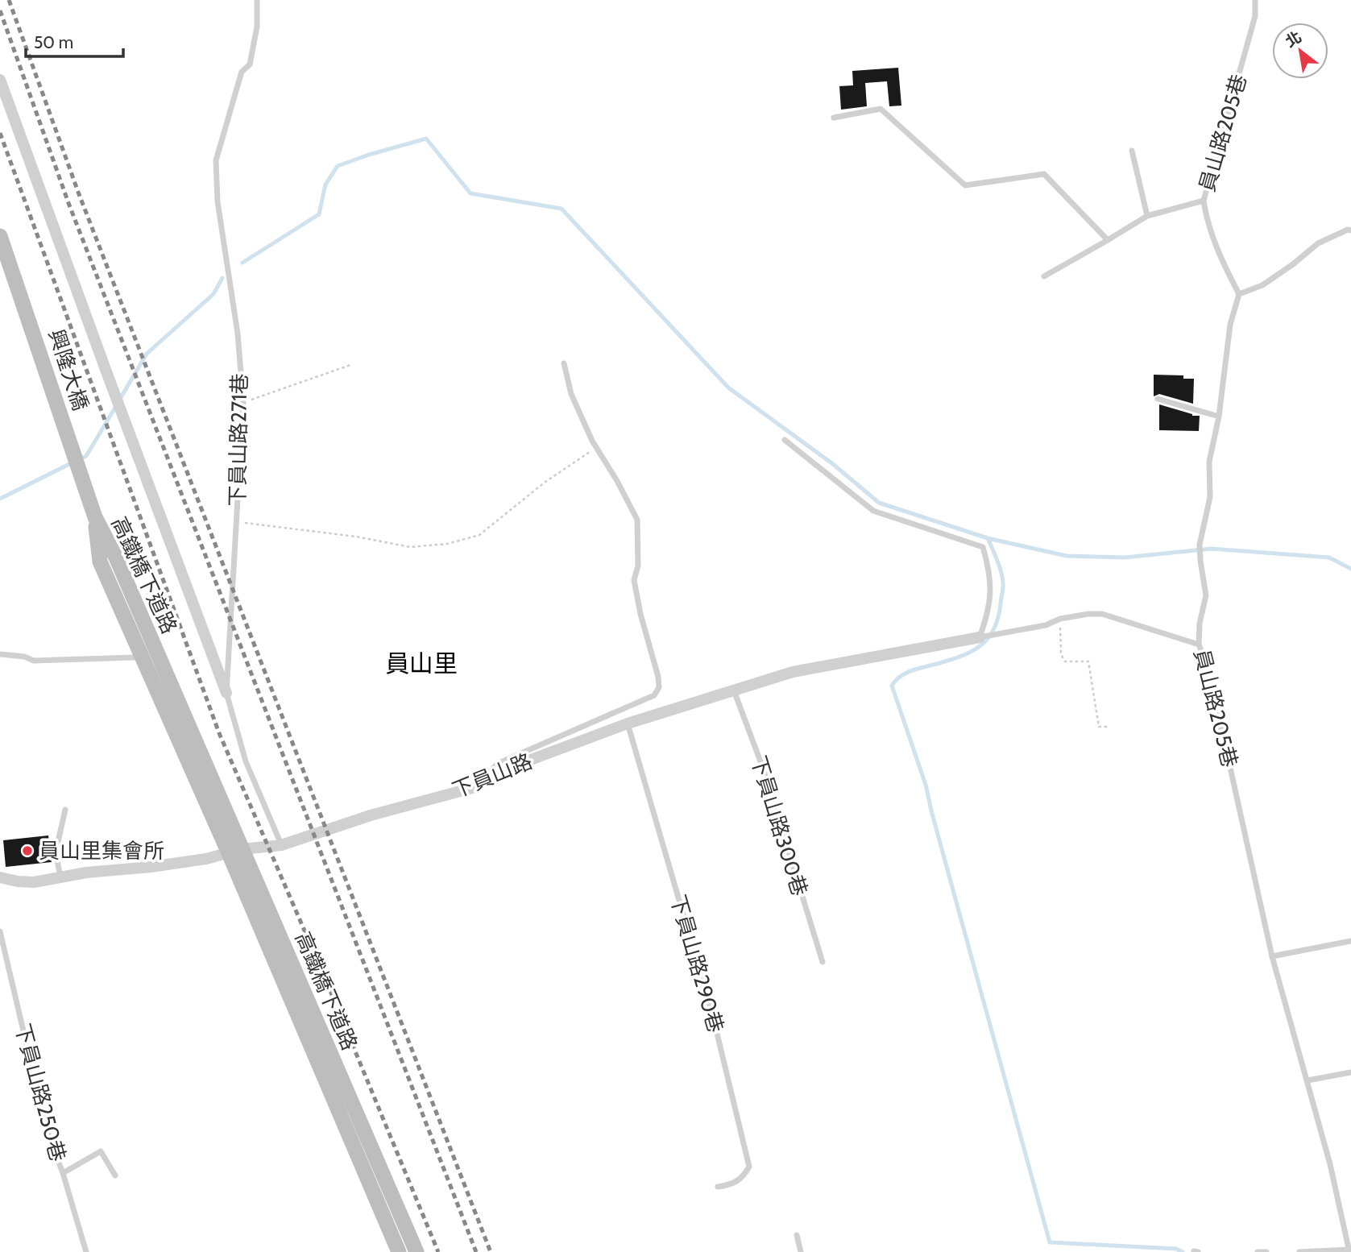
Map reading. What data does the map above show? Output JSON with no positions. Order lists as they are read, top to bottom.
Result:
{
  "streets": {
    "street": ["興隆大橋", "高鐵橋下道路", "下員山路"],
    "lane": [
      "員山路205巷",
      "下員山路271巷",
      "下員山路300巷",
      "下員山路290巷",
      "下員山路250巷"
    ]
  },
  "crossings": [
    ["興隆大橋", "高鐵橋下道路"],
    ["下員山路271巷", "下員山路"],
    ["高鐵橋下道路", "下員山路"],
    ["下員山路", "下員山路300巷"],
    ["下員山路", "下員山路290巷"]
  ],
  "districts": ["員山里"],
  "places": ["員山里集會所"],
  "scale_bar": "50 m",
  "north": "top left"
}
